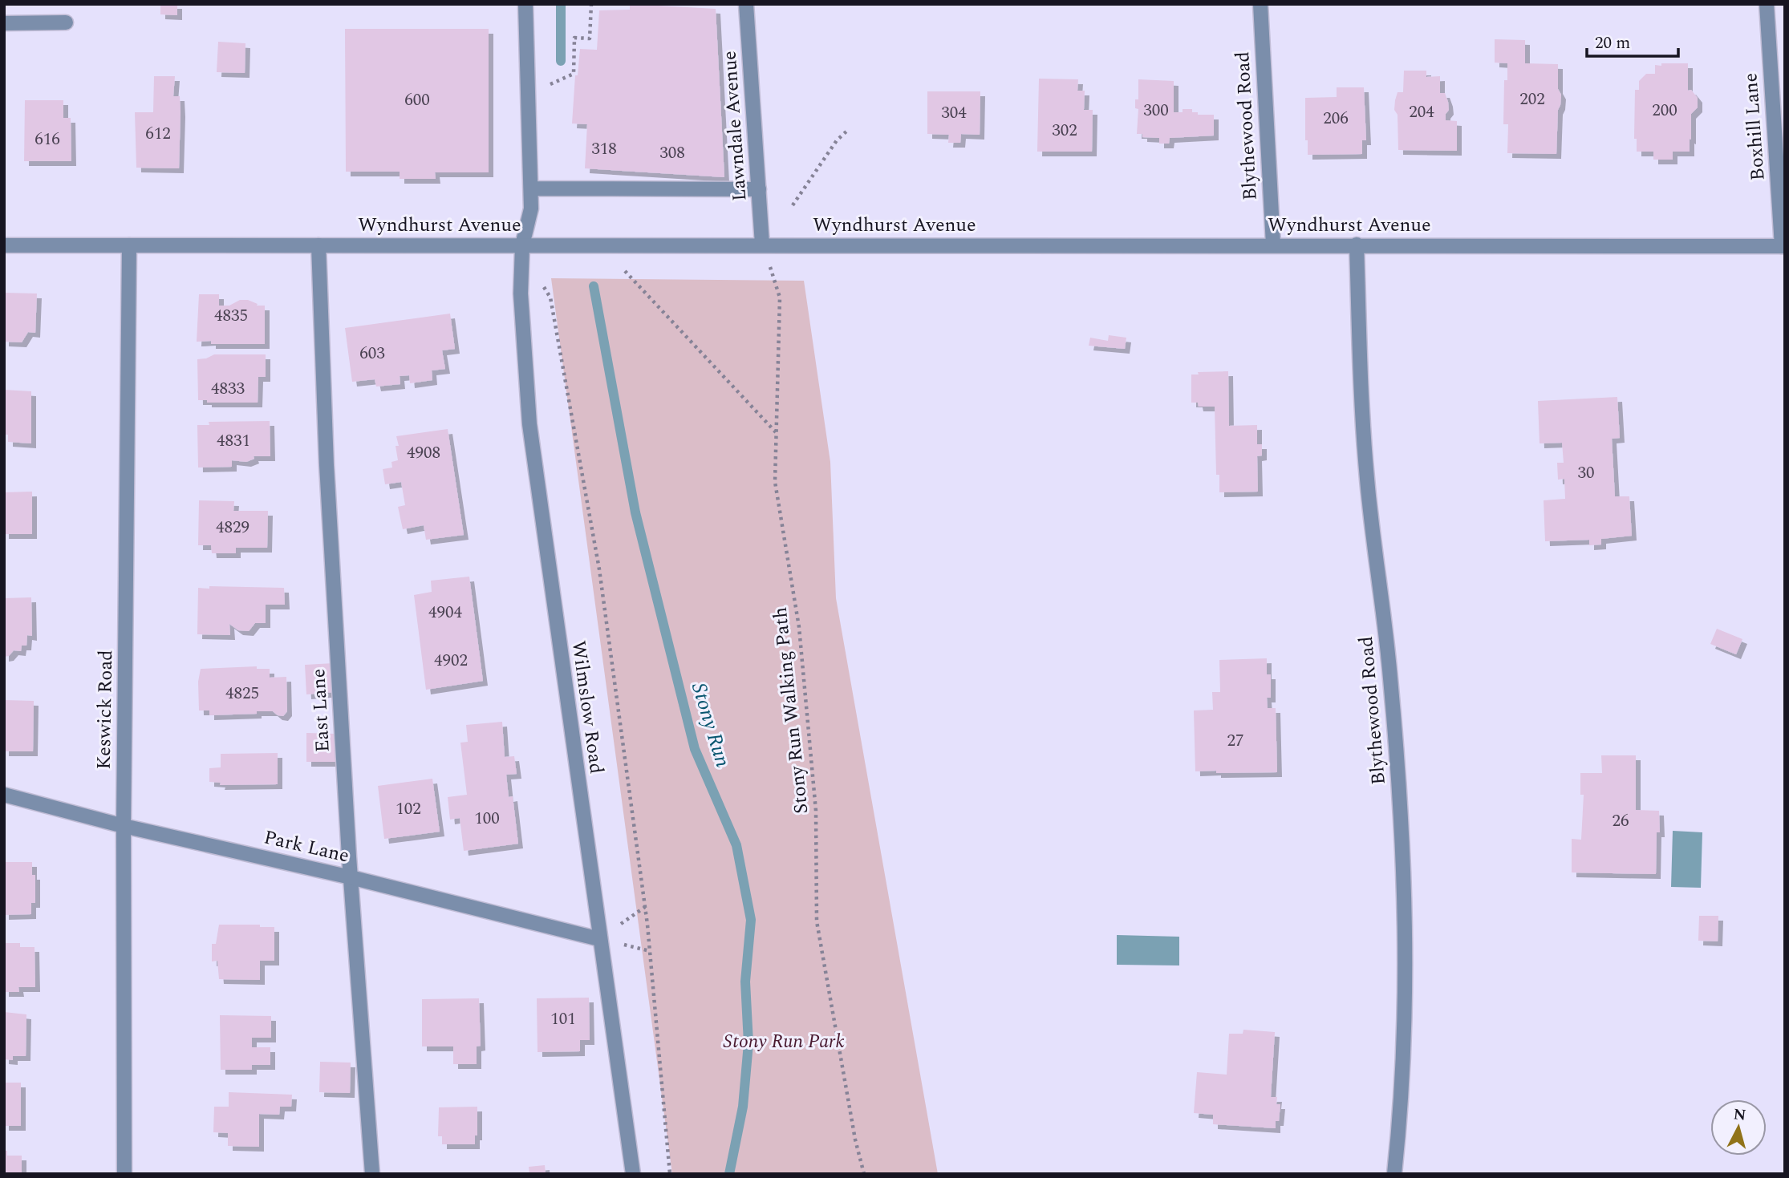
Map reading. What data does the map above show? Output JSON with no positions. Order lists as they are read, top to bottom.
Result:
{
  "streets": {
    "street": [
      "Lawndale Avenue",
      "Blythewood Road",
      "Boxhill Lane",
      "Wyndhurst Avenue",
      "Wilmslow Road",
      "Keswick Road",
      "East Lane",
      "Park Lane"
    ],
    "path": ["Stony Run Walking Path"]
  },
  "crossings": [
    ["Lawndale Avenue", "Wyndhurst Avenue"],
    ["Lawndale Avenue", "Stony Run Walking Path"],
    ["Blythewood Road", "Wyndhurst Avenue"],
    ["Boxhill Lane", "Wyndhurst Avenue"],
    ["Wyndhurst Avenue", "Wilmslow Road"],
    ["Wyndhurst Avenue", "Keswick Road"],
    ["Wyndhurst Avenue", "East Lane"],
    ["Wyndhurst Avenue", "Stony Run Walking Path"],
    ["Wilmslow Road", "Park Lane"],
    ["Keswick Road", "Park Lane"],
    ["East Lane", "Park Lane"]
  ],
  "water": ["Stony Run"],
  "parks": ["Stony Run Park"],
  "house_numbers": [
    "202",
    "600",
    "300",
    "200",
    "204",
    "304",
    "206",
    "302",
    "612",
    "616",
    "318",
    "308",
    "4835",
    "603",
    "4833",
    "4831",
    "4908",
    "30",
    "4829",
    "4904",
    "4902",
    "4825",
    "27",
    "102",
    "100",
    "26",
    "101"
  ],
  "scale_bar": "20 m",
  "north": "top"
}
